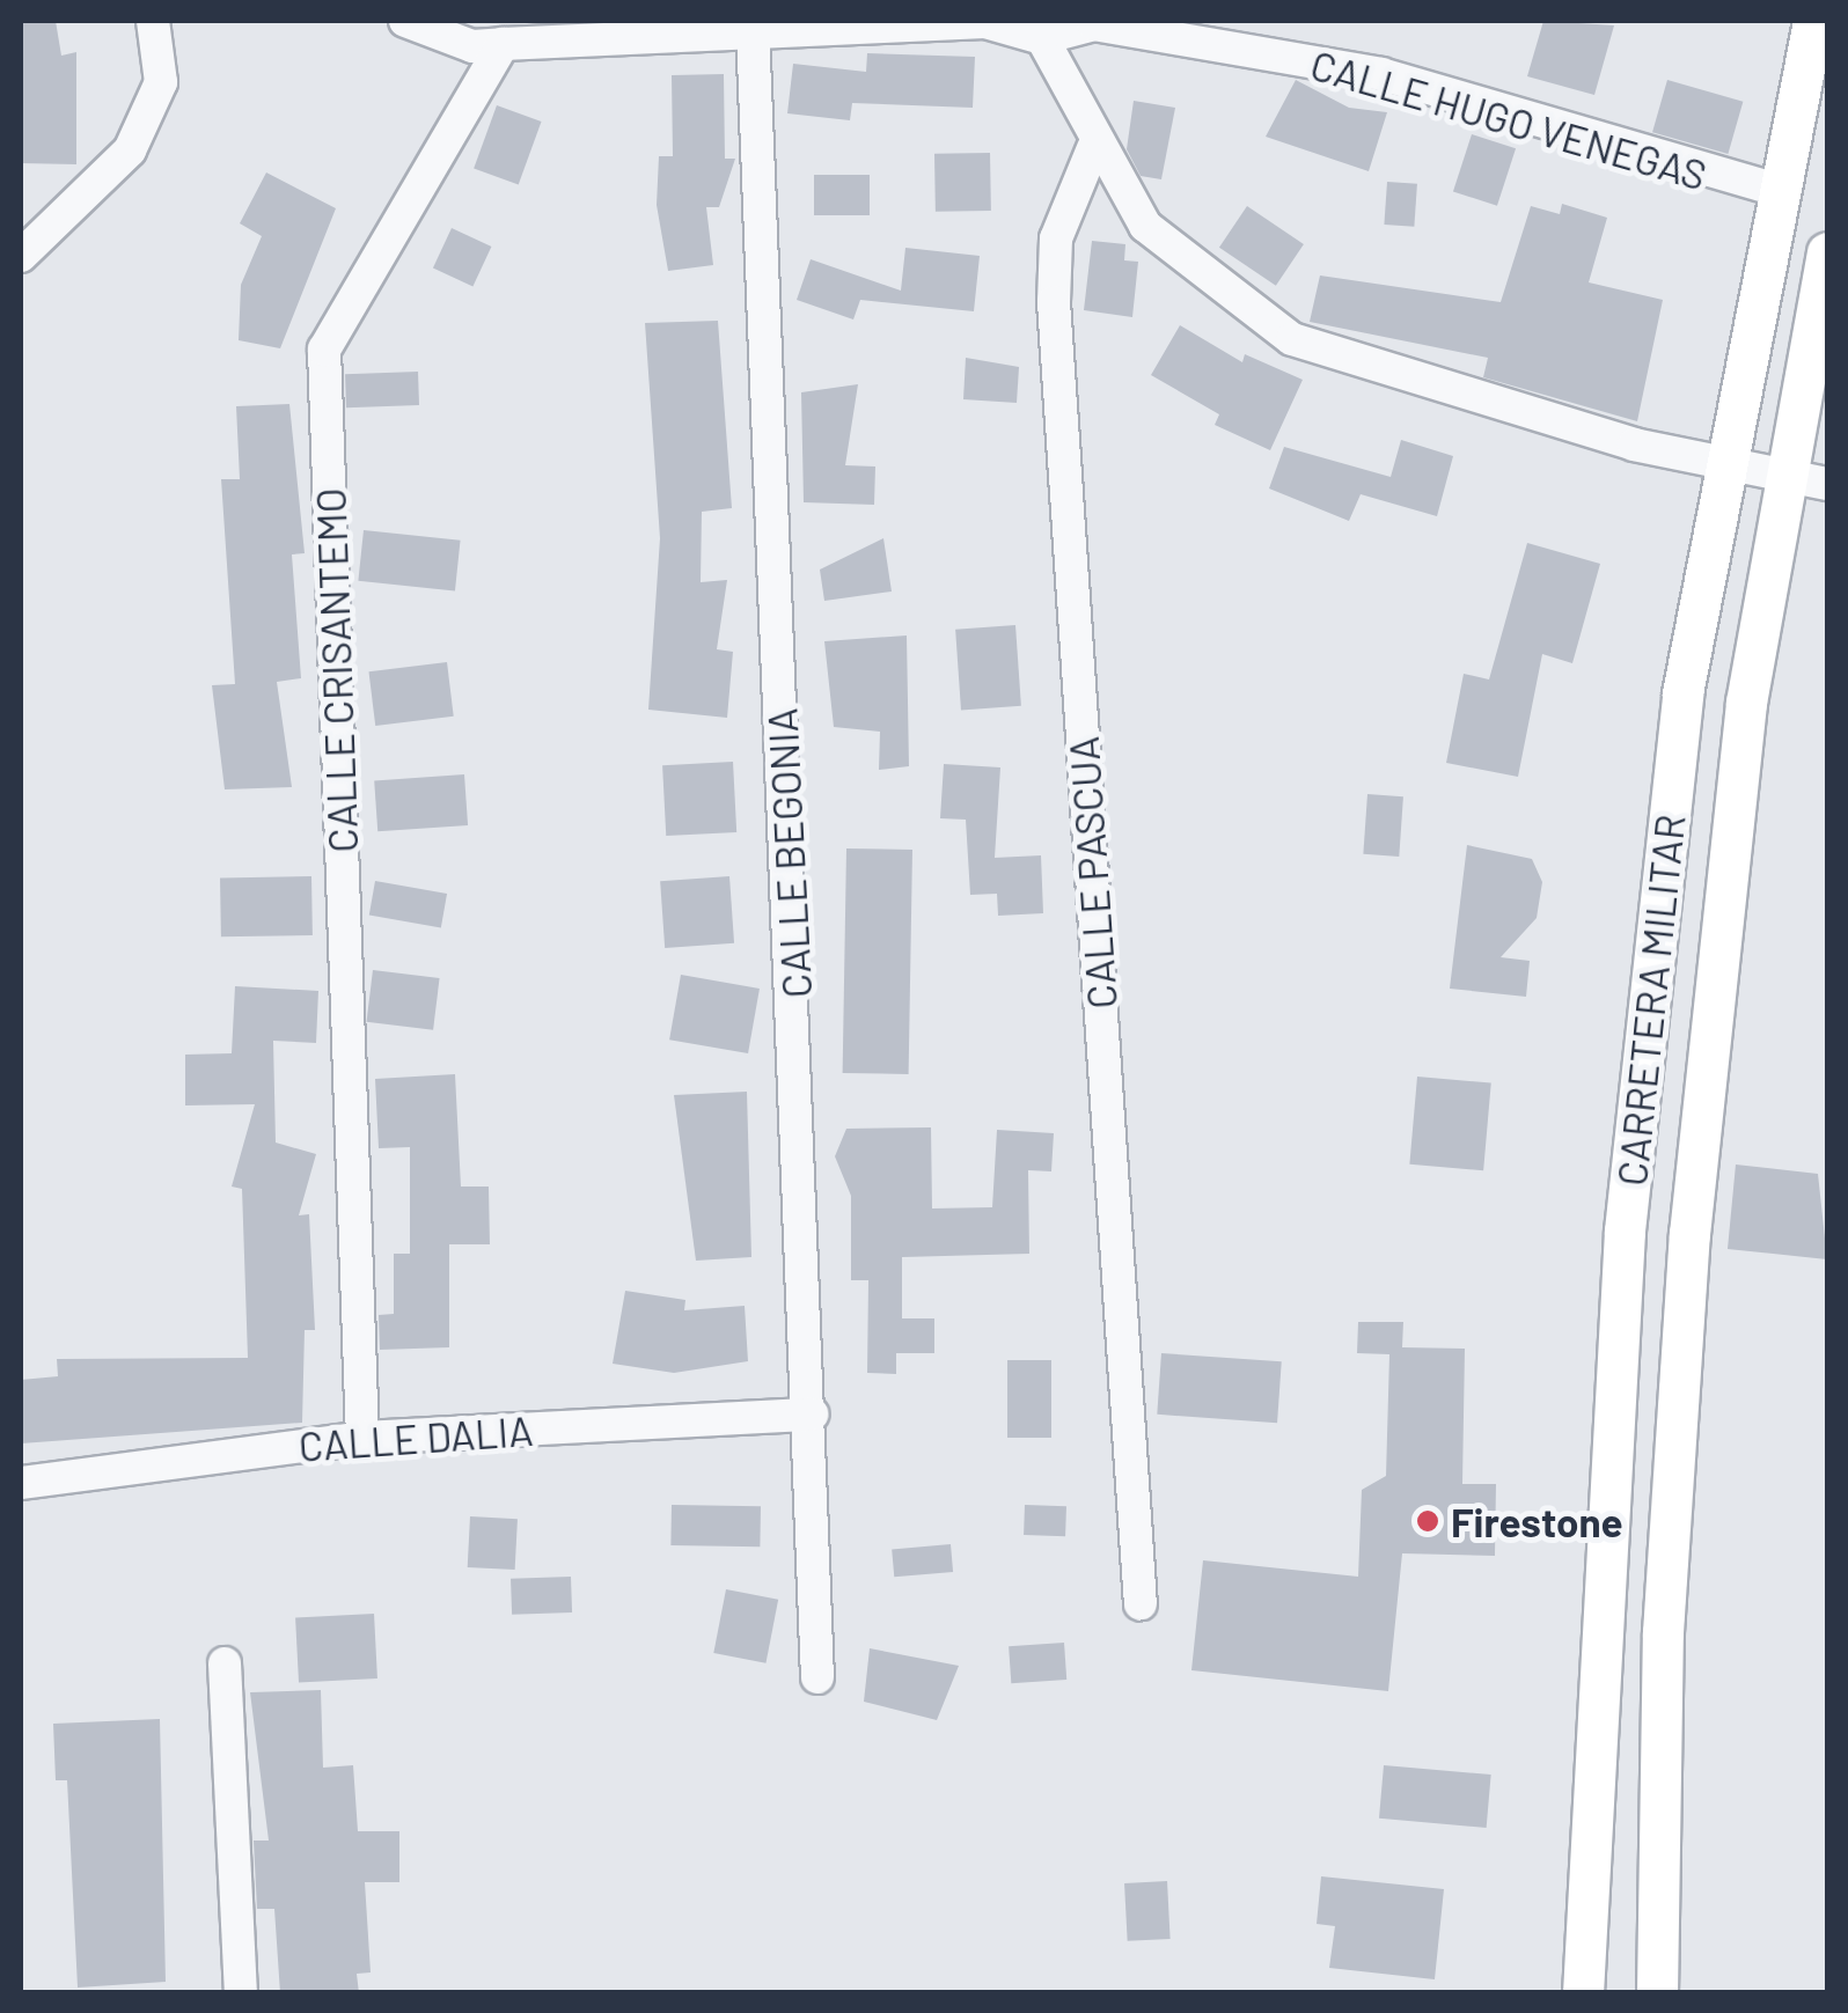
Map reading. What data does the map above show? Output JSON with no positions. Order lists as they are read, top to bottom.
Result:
{
  "streets": {
    "main road": ["CARRETERA MILITAR"],
    "street": [
      "CALLE HUGO VENEGAS",
      "CALLE CRISANTEMO",
      "CALLE BEGONIA",
      "CALLE PASCUA",
      "CALLE DALIA"
    ]
  },
  "crossings": [
    ["CALLE HUGO VENEGAS", "CARRETERA MILITAR"],
    ["CALLE CRISANTEMO", "CALLE DALIA"],
    ["CALLE BEGONIA", "CALLE DALIA"]
  ],
  "places": ["Firestone"]
}
